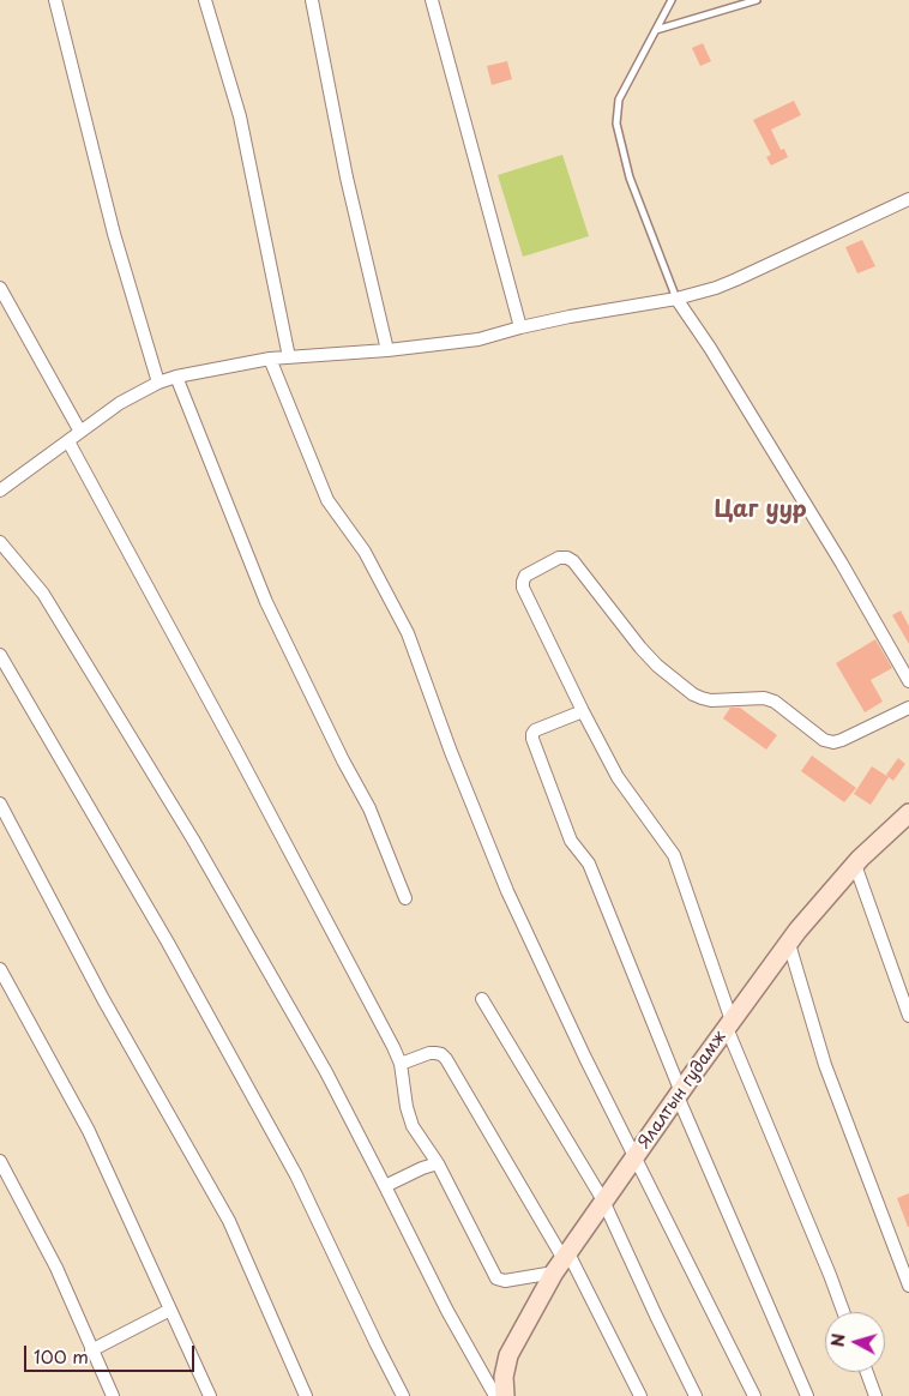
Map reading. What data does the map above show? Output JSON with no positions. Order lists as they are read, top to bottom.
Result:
{
  "streets": {
    "street": ["Ялалтын гудамж"]
  },
  "districts": ["Цаг уур"],
  "scale_bar": "100 m",
  "north": "left"
}
